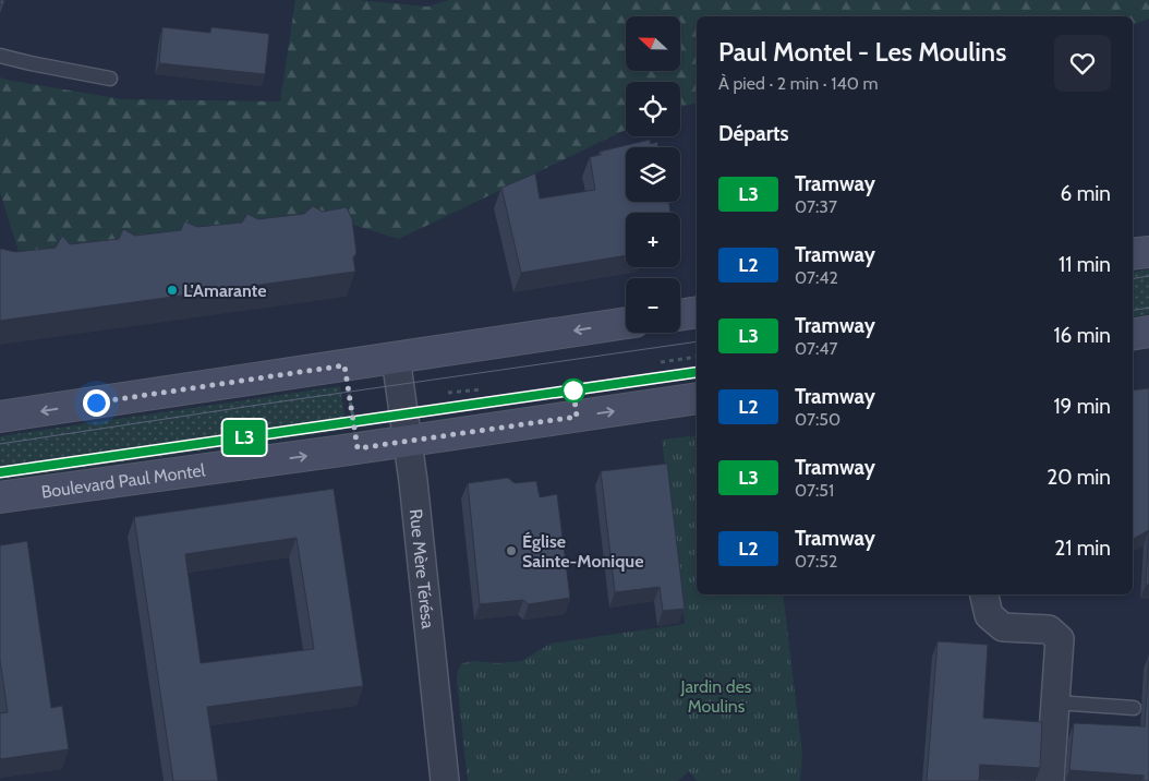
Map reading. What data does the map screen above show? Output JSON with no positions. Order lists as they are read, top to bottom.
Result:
{
  "streets": {
    "main road": ["Boulevard Paul Montel"],
    "street": ["Rue Mère Térésa"]
  },
  "crossings": [
    ["Boulevard Paul Montel", "Rue Mère Térésa"]
  ],
  "parks": ["Jardin des Moulins"],
  "places": ["L'Amarante", "Église Sainte-Monique"],
  "lines": ["tram line L3"],
  "north": "left",
  "page": {
    "on_map": "L3",
    "map_buttons": ["+", "−"],
    "heading": [
      ["Paul Montel - Les Moulins", "À pied · 2 min · 140 m"],
      "Départs"
    ],
    "list": [
      {
        "mark": "L3",
        "name": "Tramway",
        "note": "07:37",
        "value": "6 min"
      },
      {
        "mark": "L2",
        "name": "Tramway",
        "note": "07:42",
        "value": "11 min"
      },
      {
        "mark": "L3",
        "name": "Tramway",
        "note": "07:47",
        "value": "16 min"
      },
      {
        "mark": "L2",
        "name": "Tramway",
        "note": "07:50",
        "value": "19 min"
      },
      {
        "mark": "L3",
        "name": "Tramway",
        "note": "07:51",
        "value": "20 min"
      },
      {
        "mark": "L2",
        "name": "Tramway",
        "note": "07:52",
        "value": "21 min"
      }
    ]
  }
}
